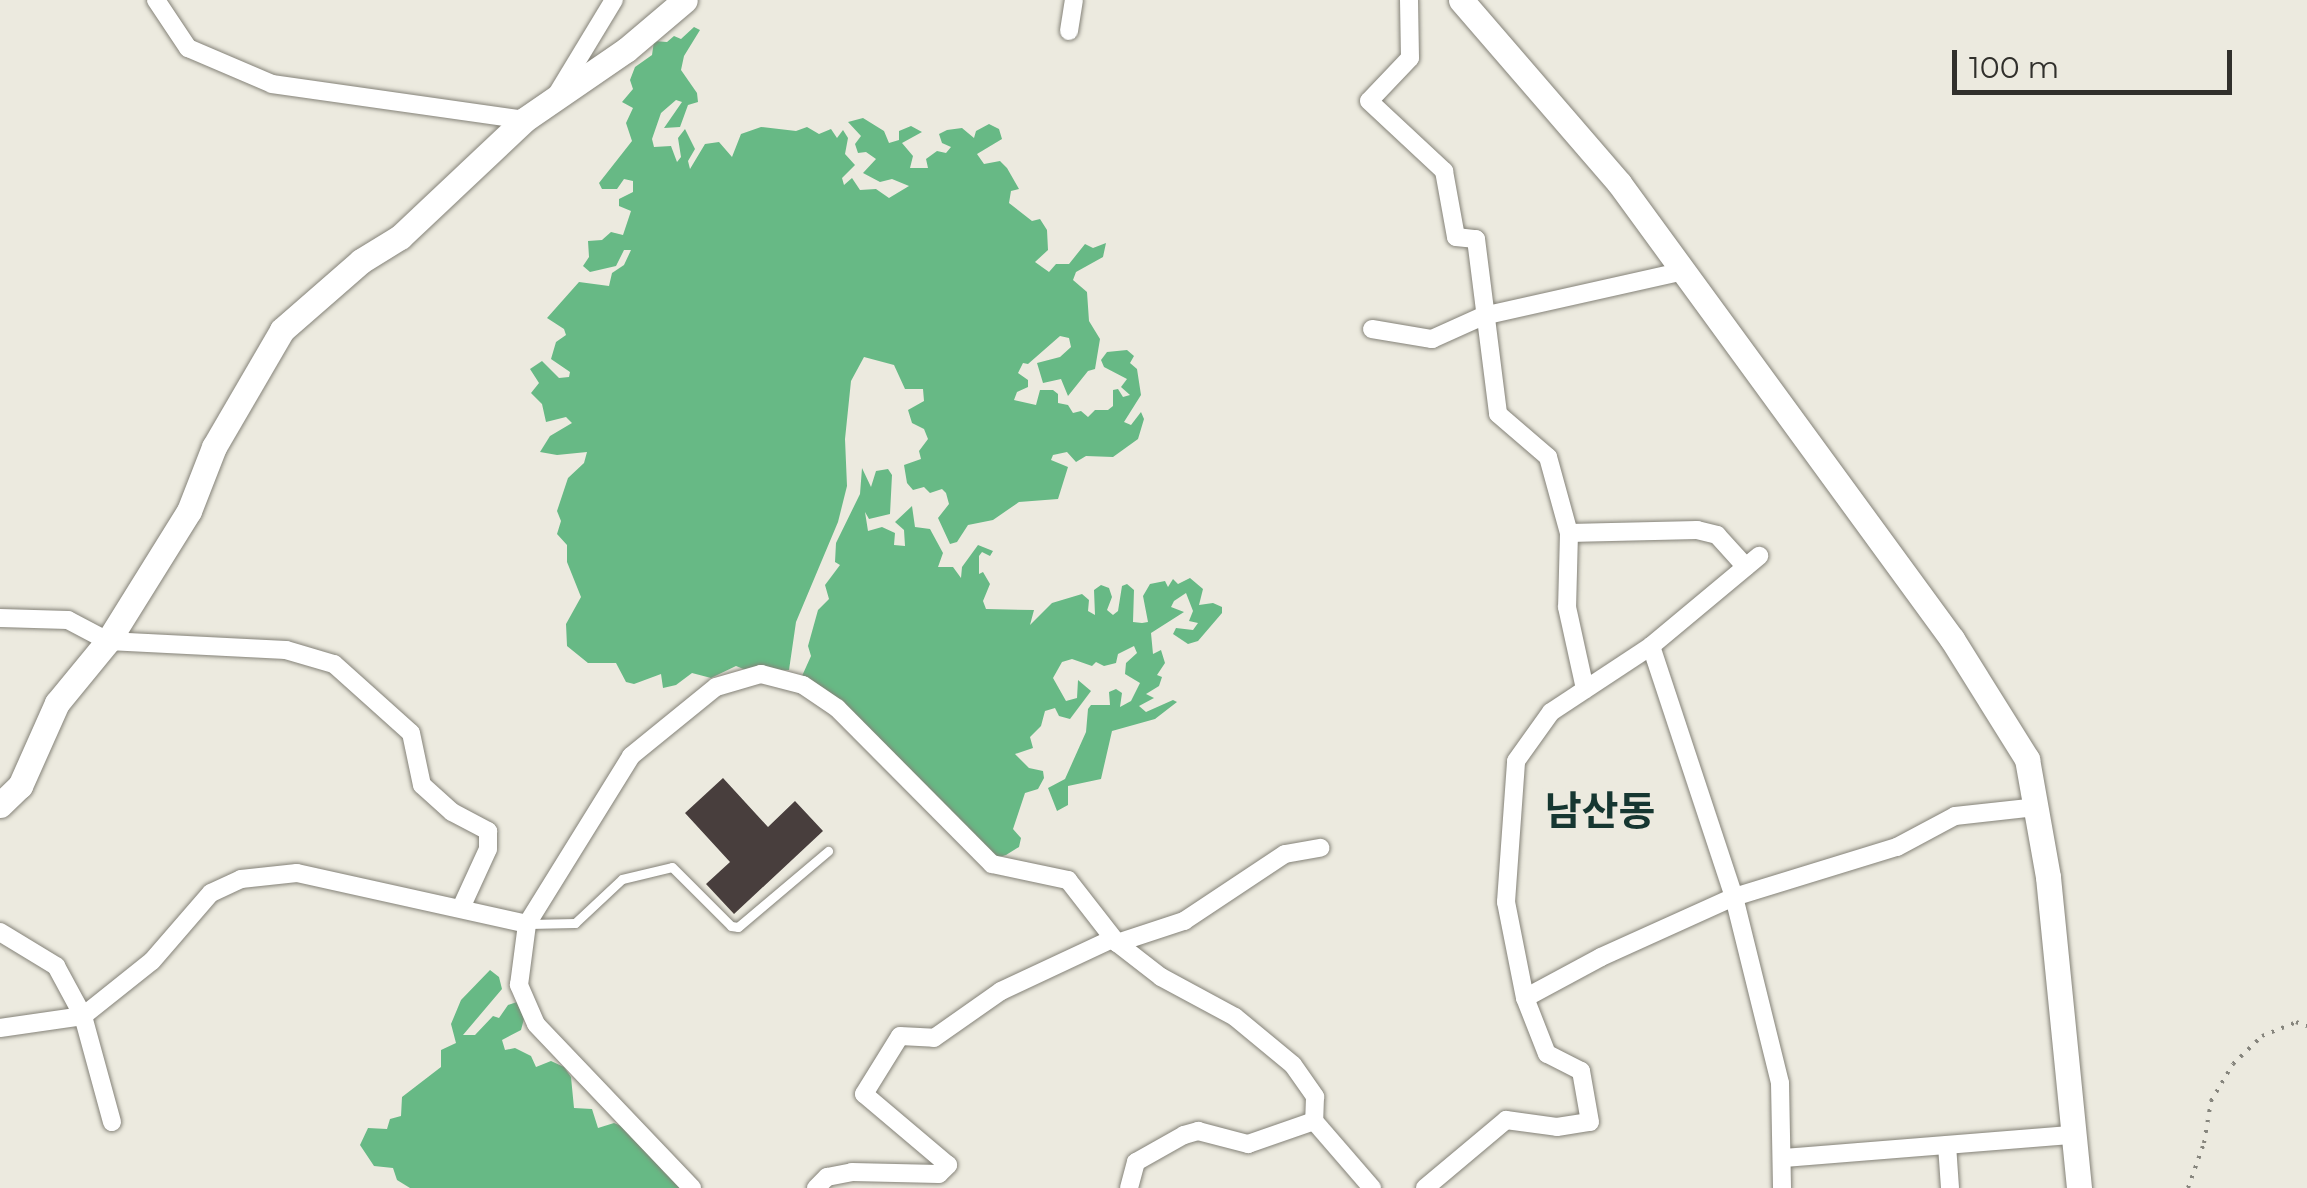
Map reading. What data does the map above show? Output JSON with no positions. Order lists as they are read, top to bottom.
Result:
{
  "districts": ["남산동"],
  "scale_bar": "100 m"
}
